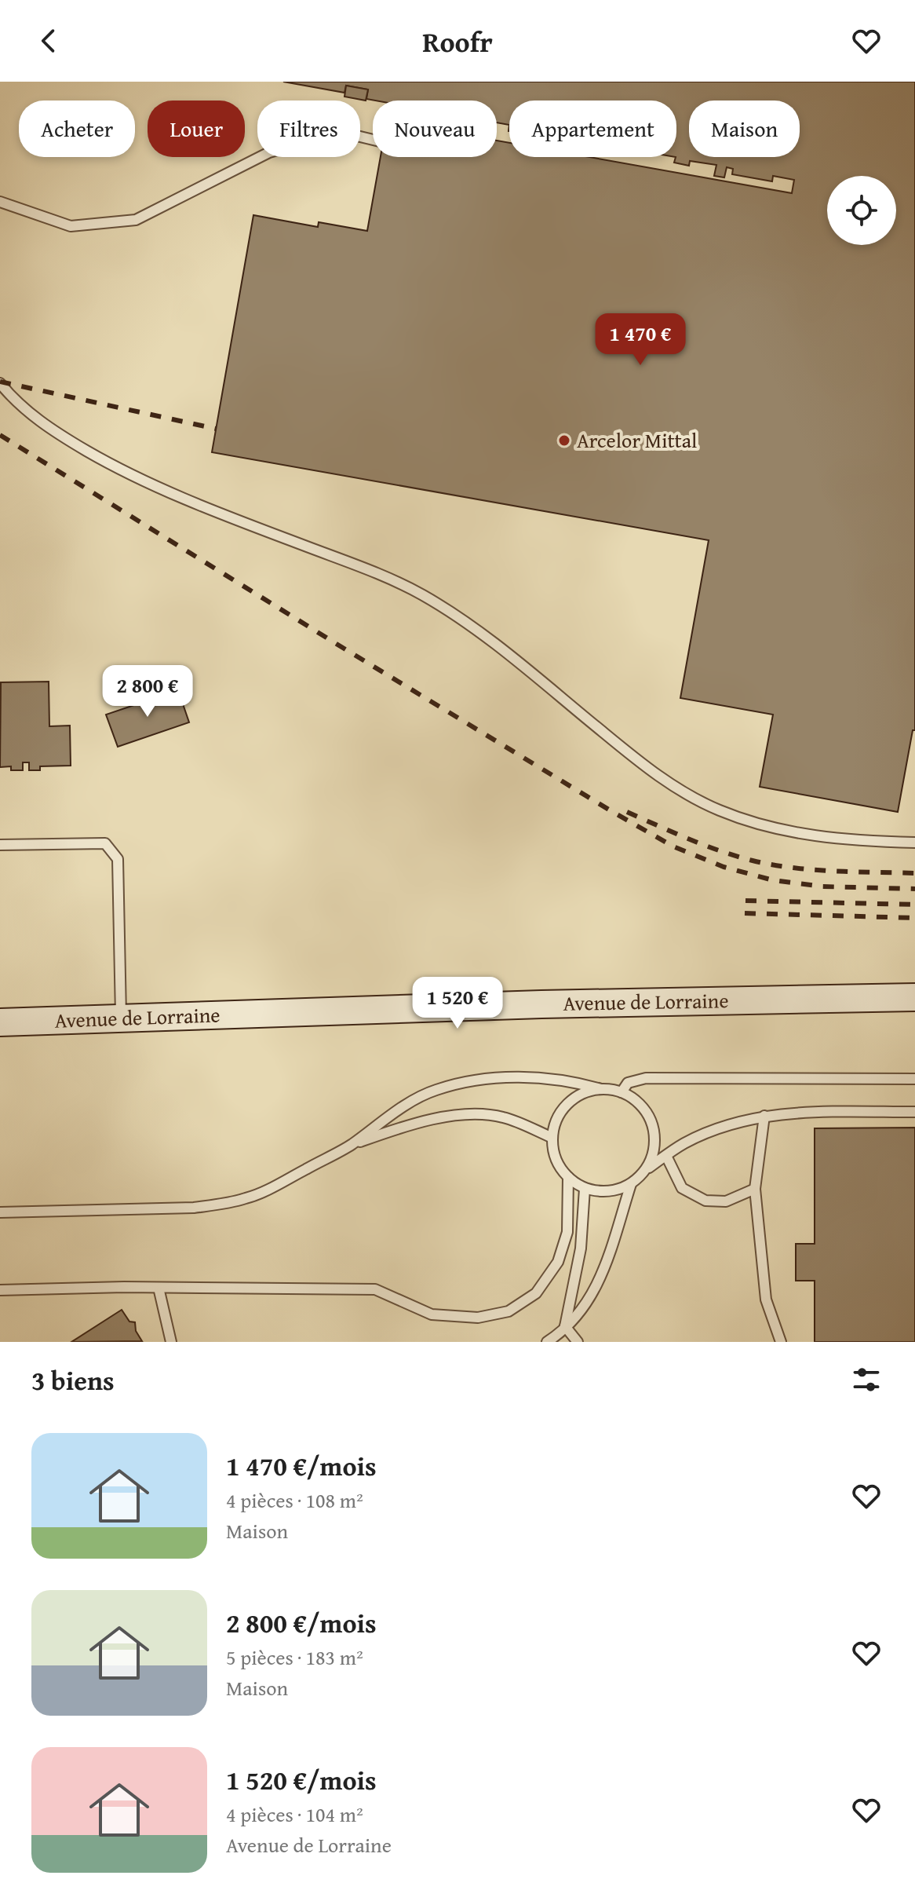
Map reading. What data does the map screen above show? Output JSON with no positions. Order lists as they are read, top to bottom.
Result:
{
  "streets": {
    "main road": ["Avenue de Lorraine"]
  },
  "places": ["Arcelor Mittal"],
  "page": {
    "header": "Roofr",
    "chip": [
      "Acheter",
      "Louer",
      "Filtres",
      "Nouveau",
      "Appartement",
      "Maison"
    ],
    "price": ["1 470 €", "2 800 €", "1 520 €"],
    "heading": "3 biens",
    "list": [
      {
        "name": "1 470 €/mois",
        "note": "4 pièces · 108 m² · Maison"
      },
      {
        "name": "2 800 €/mois",
        "note": "5 pièces · 183 m² · Maison"
      },
      {
        "name": "1 520 €/mois",
        "note": "4 pièces · 104 m² · Avenue de Lorraine"
      }
    ]
  }
}
